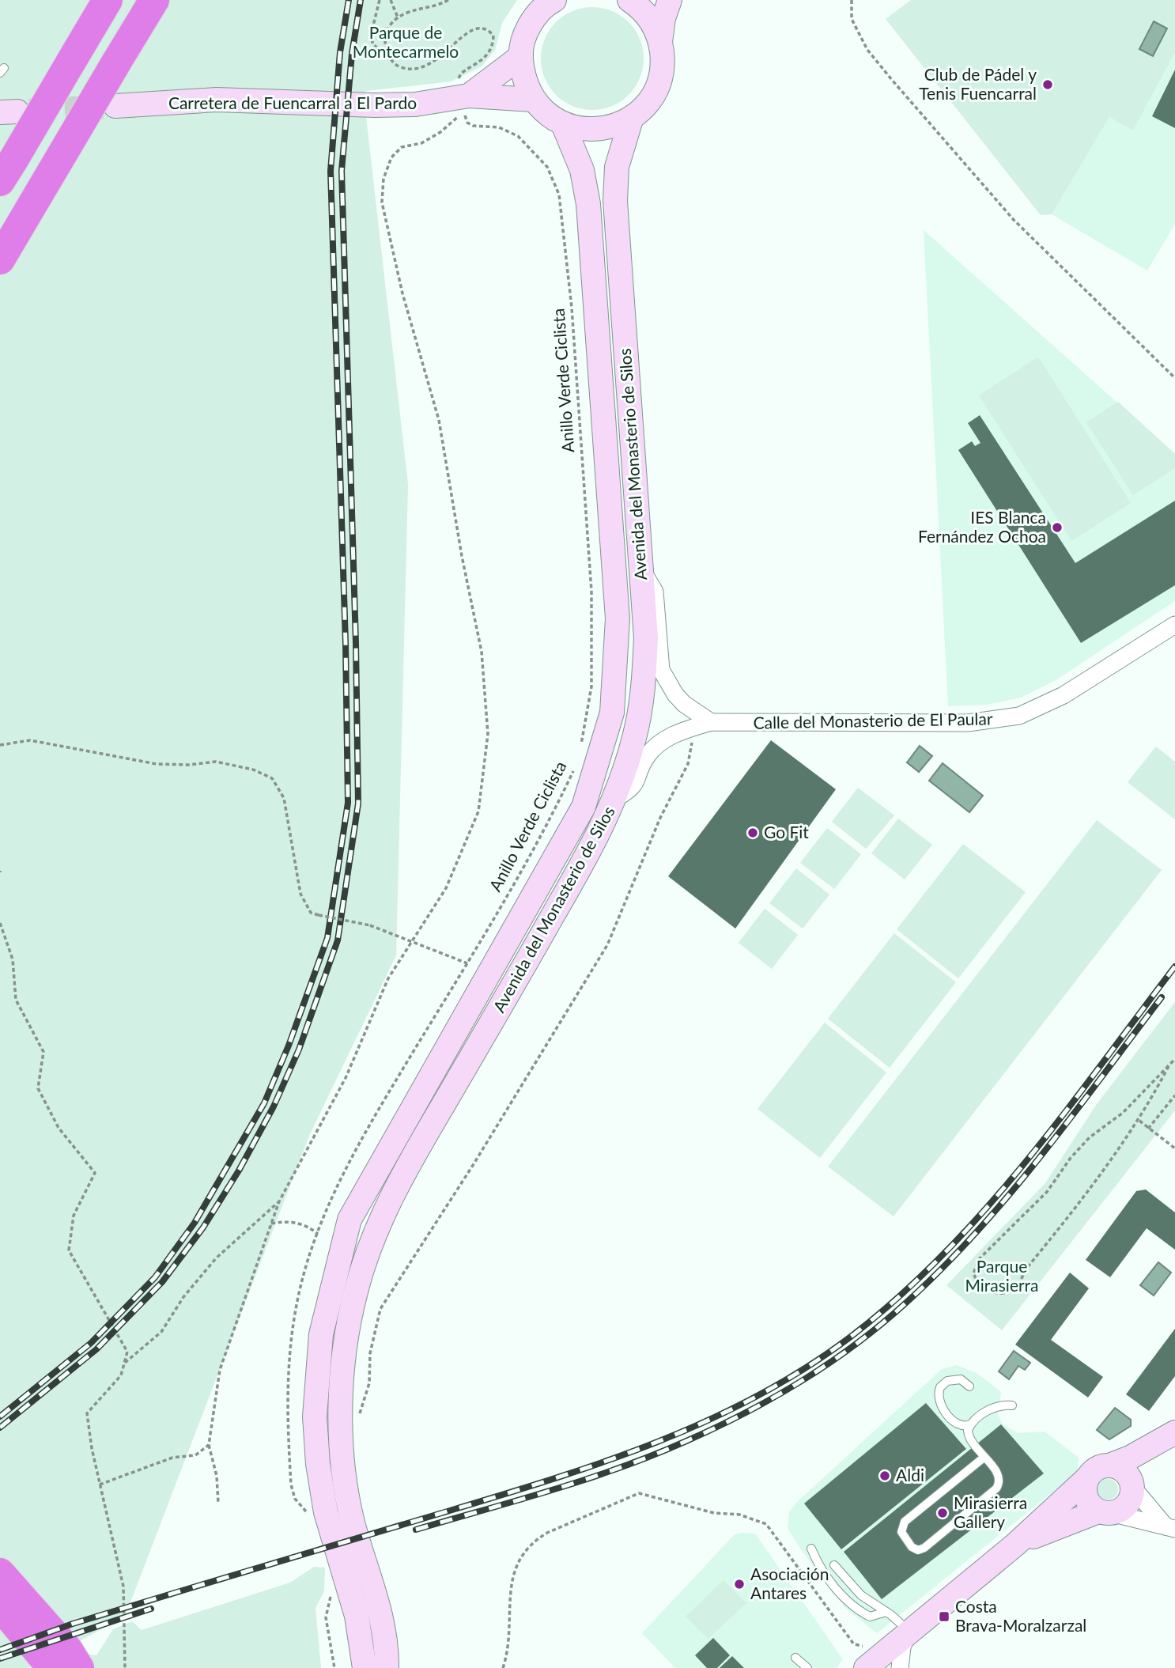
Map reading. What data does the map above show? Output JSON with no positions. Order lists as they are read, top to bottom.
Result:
{
  "streets": {
    "street": ["Carretera de Fuencarral a El Pardo", "Avenida del Monasterio de Silos", "Calle del Monasterio de El Paular"],
    "path": ["Anillo Verde Ciclista"]
  },
  "crossings": [
    ["Carretera de Fuencarral a El Pardo", "Anillo Verde Ciclista"],
    ["Avenida del Monasterio de Silos", "Calle del Monasterio de El Paular"]
  ],
  "parks": ["Parque de Montecarmelo", "Parque Mirasierra"],
  "places": {
    "other": [
      "Club de Pádel y Tenis Fuencarral",
      "IES Blanca Fernández Ochoa",
      "Go Fit",
      "Aldi",
      "Mirasierra Gallery",
      "Asociación Antares"
    ],
    "transit": ["Costa Brava-Moralzarzal"]
  }
}
